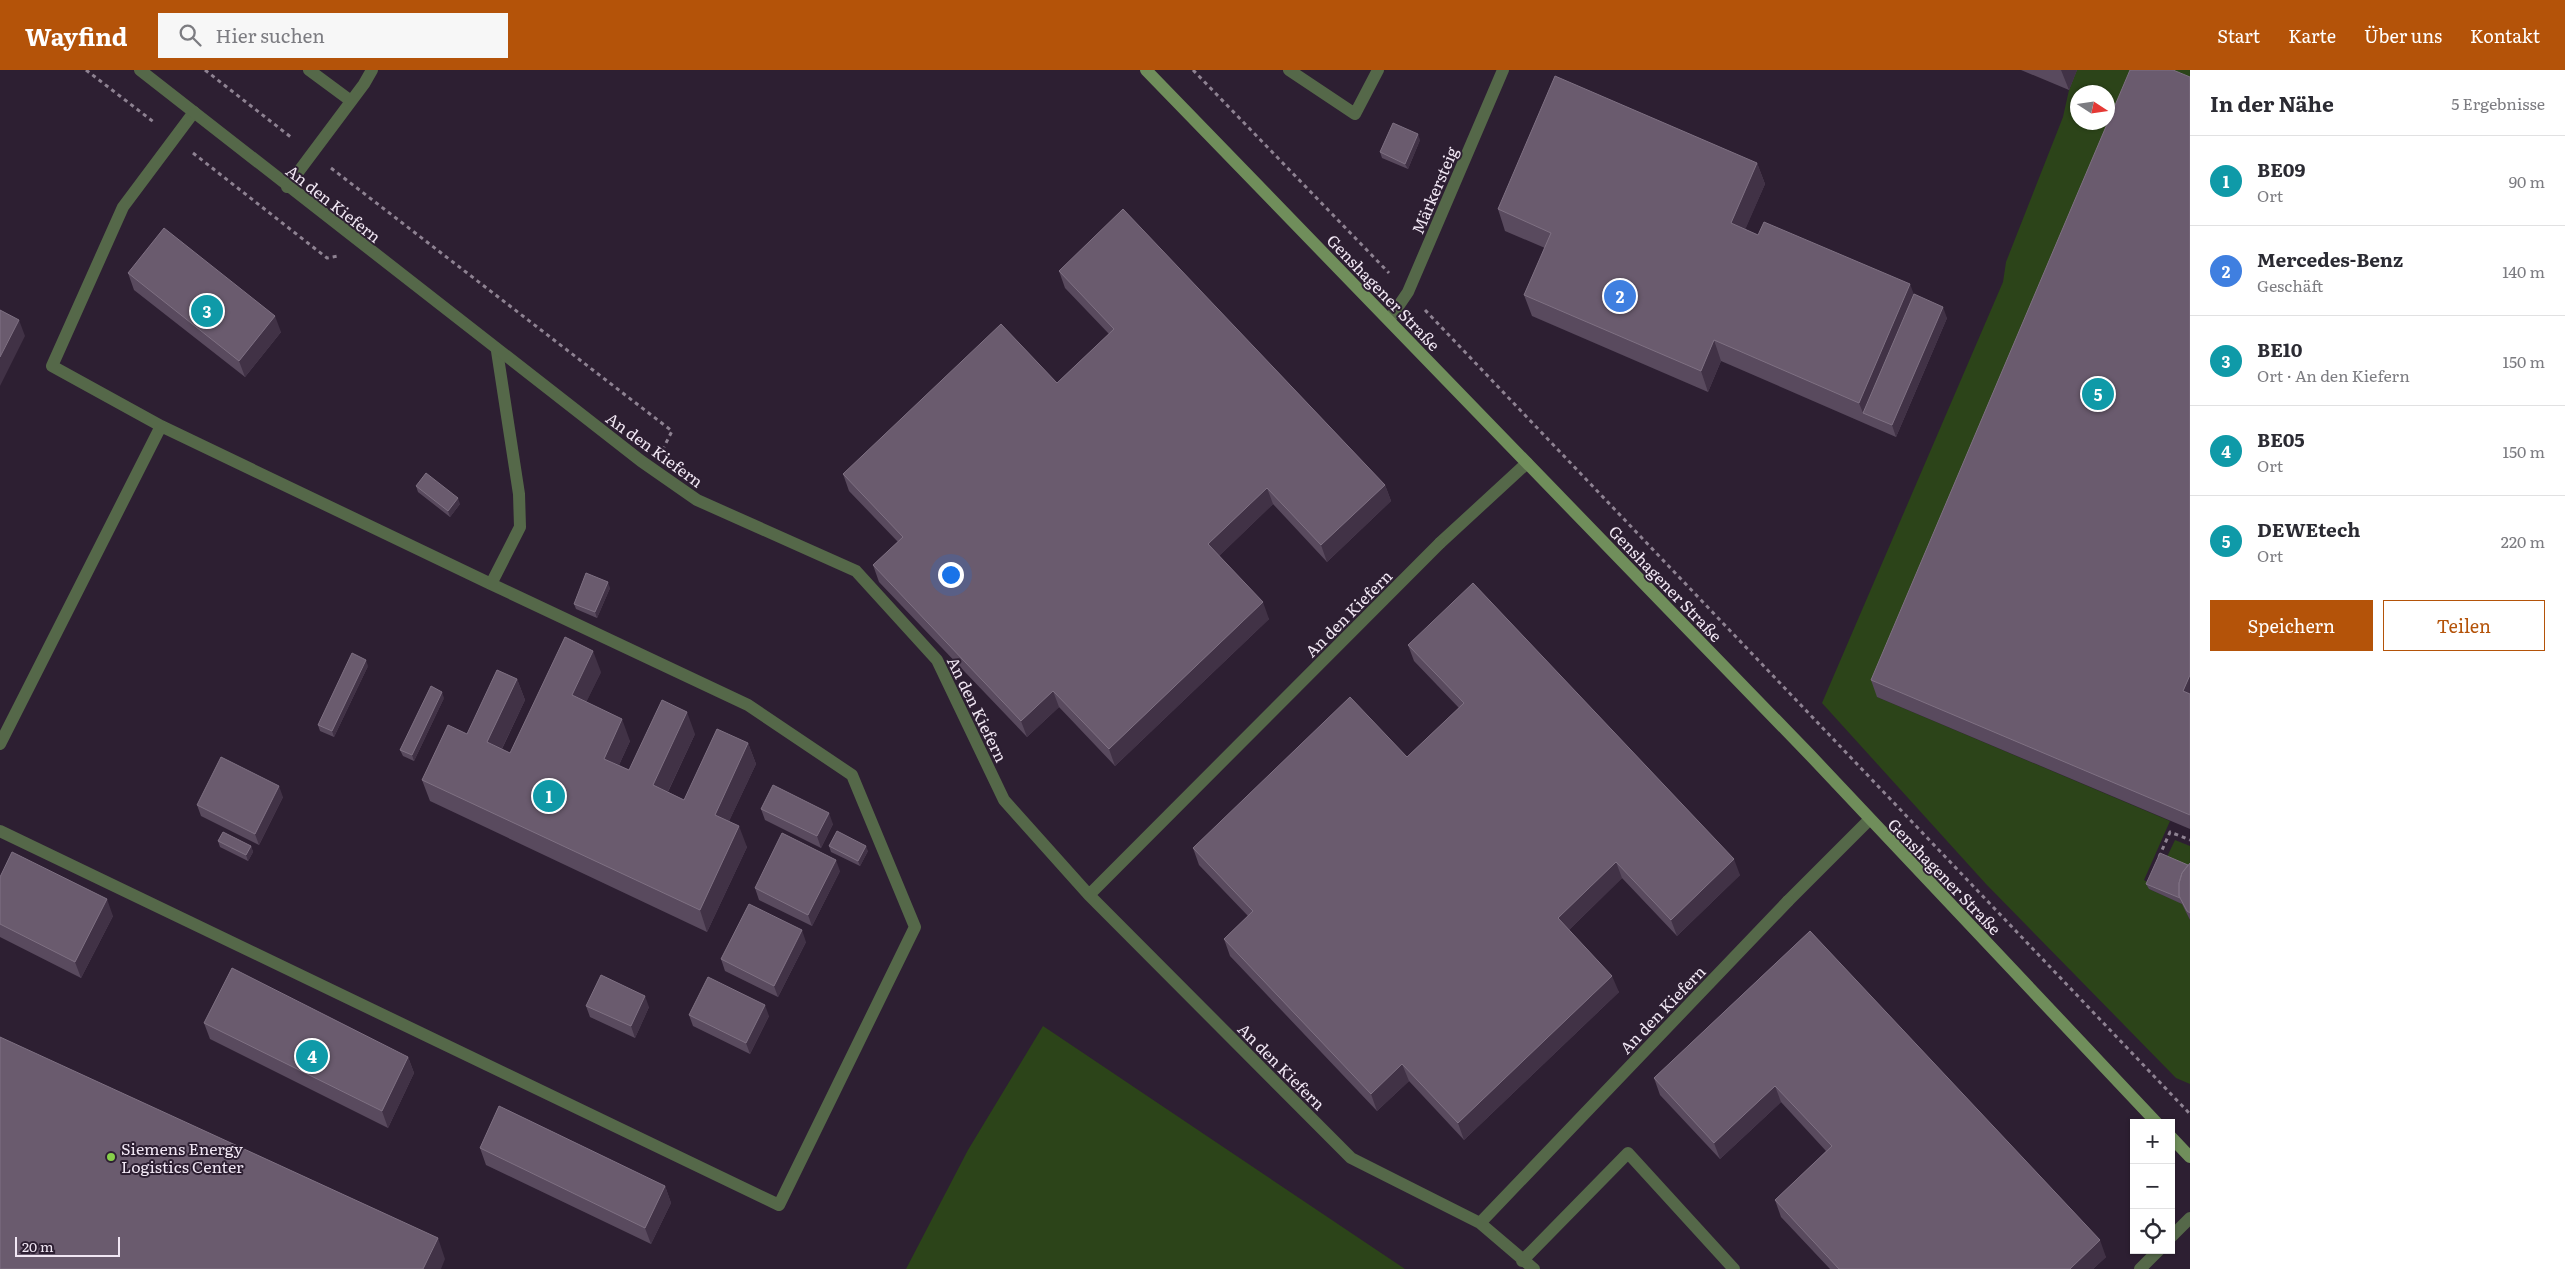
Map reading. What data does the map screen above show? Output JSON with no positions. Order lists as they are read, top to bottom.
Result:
{
  "streets": {
    "main road": ["Genshagener Straße"],
    "street": ["Märkersteig", "An den Kiefern"]
  },
  "crossings": [
    ["Märkersteig", "Genshagener Straße"],
    ["An den Kiefern", "Genshagener Straße"]
  ],
  "places": ["Siemens Energy Logistics Center"],
  "scale_bar": "20 m",
  "north": "right",
  "page": {
    "header": "Wayfind",
    "search": "Hier suchen",
    "nav": [
      "Start",
      "Karte",
      "Über uns",
      "Kontakt"
    ],
    "heading": ["In der Nähe", "5 Ergebnisse"],
    "list": [
      {
        "mark": "1",
        "name": "BE09",
        "note": "Ort",
        "value": "90 m"
      },
      {
        "mark": "2",
        "name": "Mercedes-Benz",
        "note": "Geschäft",
        "value": "140 m"
      },
      {
        "mark": "3",
        "name": "BE10",
        "note": "Ort · An den Kiefern",
        "value": "150 m"
      },
      {
        "mark": "4",
        "name": "BE05",
        "note": "Ort",
        "value": "150 m"
      },
      {
        "mark": "5",
        "name": "DEWEtech",
        "note": "Ort",
        "value": "220 m"
      }
    ],
    "pins": [
      "2",
      "3",
      "5",
      "1",
      "4"
    ],
    "buttons": ["Speichern", "Teilen"],
    "map_buttons": ["+", "−"],
    "scale": "20 m"
  }
}
